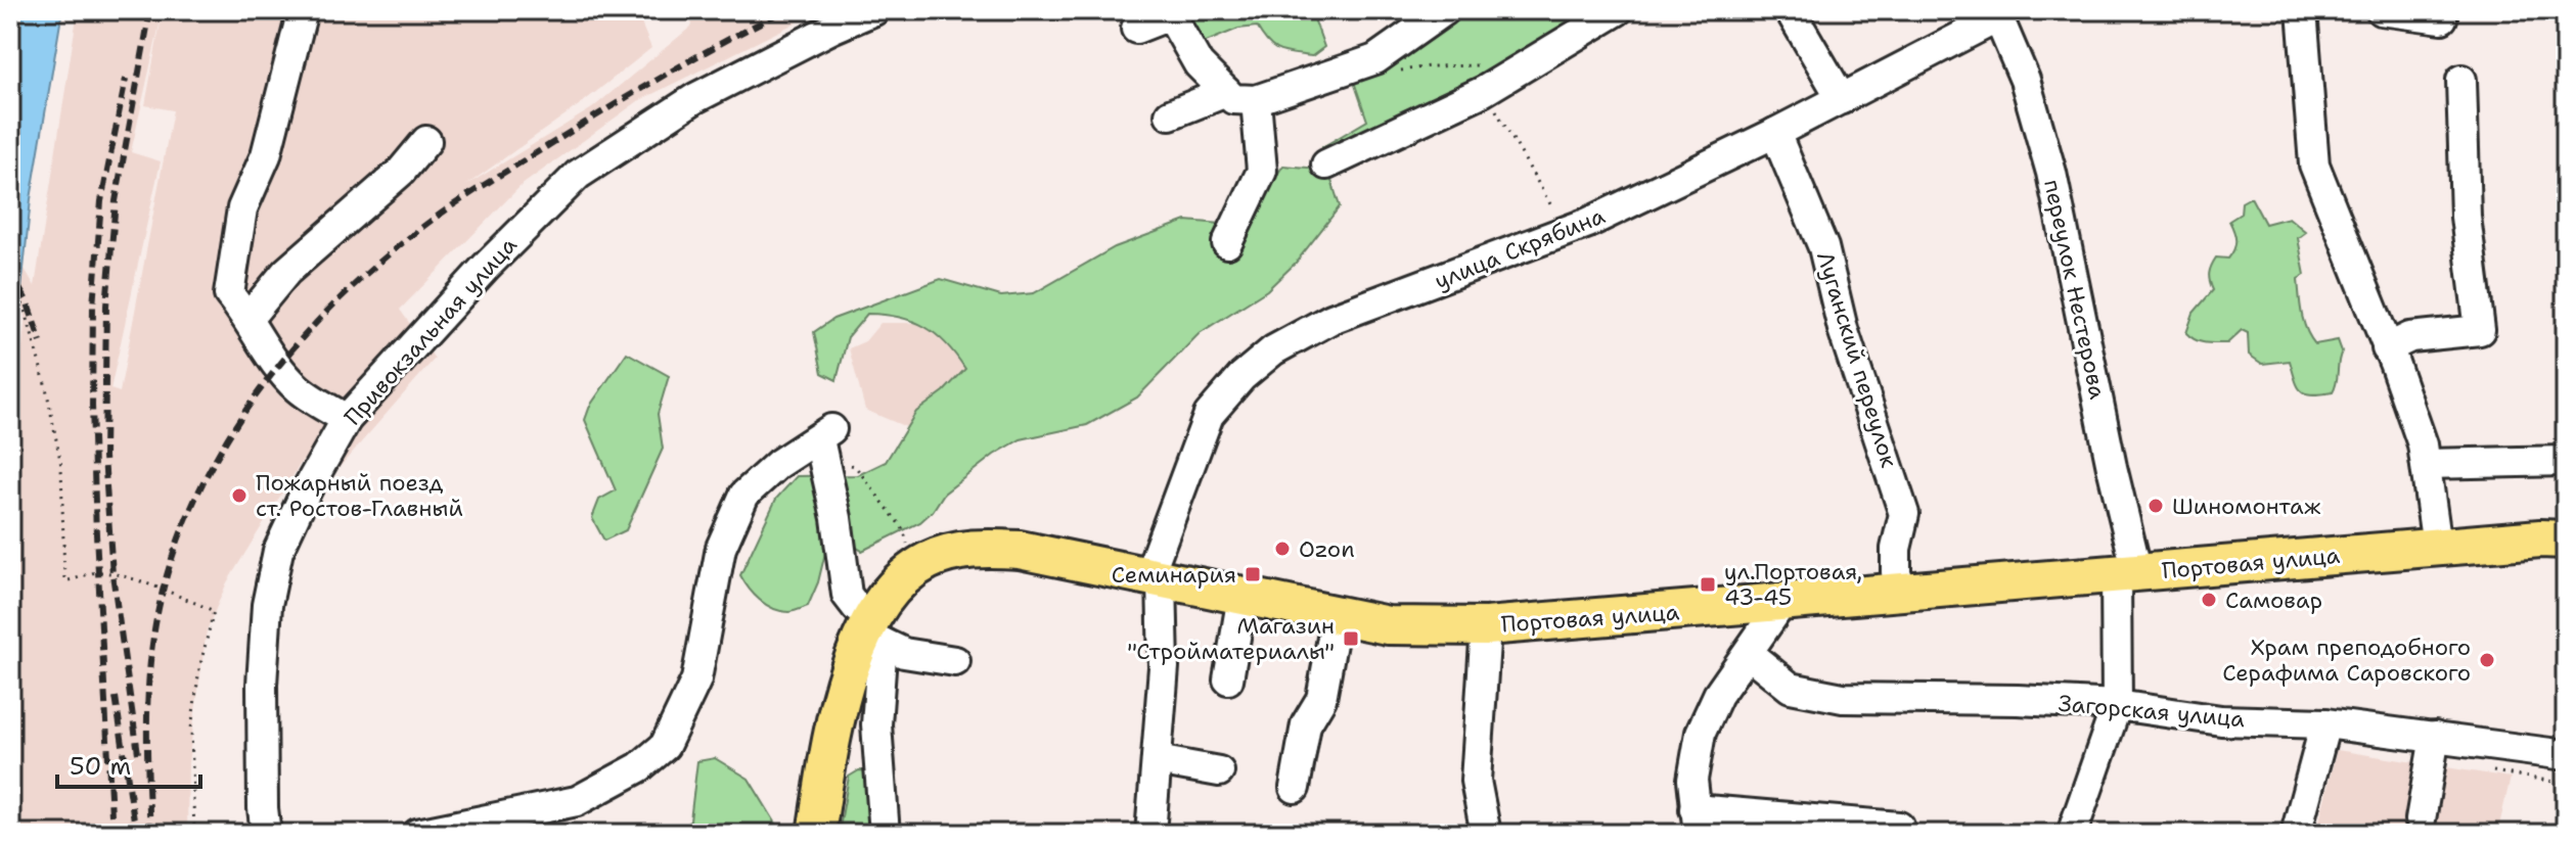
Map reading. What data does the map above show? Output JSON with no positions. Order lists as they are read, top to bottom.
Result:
{
  "streets": {
    "main road": ["Портовая улица"],
    "street": [
      "улица Скрябина",
      "переулок Нестерова",
      "Привокзальная улица",
      "Луганский переулок",
      "Загорская улица"
    ]
  },
  "crossings": [
    ["улица Скрябина", "переулок Нестерова"],
    ["улица Скрябина", "Луганский переулок"],
    ["улица Скрябина", "Портовая улица"],
    ["переулок Нестерова", "Портовая улица"],
    ["переулок Нестерова", "Загорская улица"],
    ["Луганский переулок", "Портовая улица"]
  ],
  "places": {
    "other": [
      "Пожарный поезд ст. Ростов-Главный",
      "Шиномонтаж",
      "Ozon",
      "Самовар",
      "Храм преподобного Серафима Саровского"
    ],
    "transit": ["Семинария", "ул.Портовая, 43-45", "Магазин \"Стройматериалы\""]
  },
  "scale_bar": "50 m"
}
